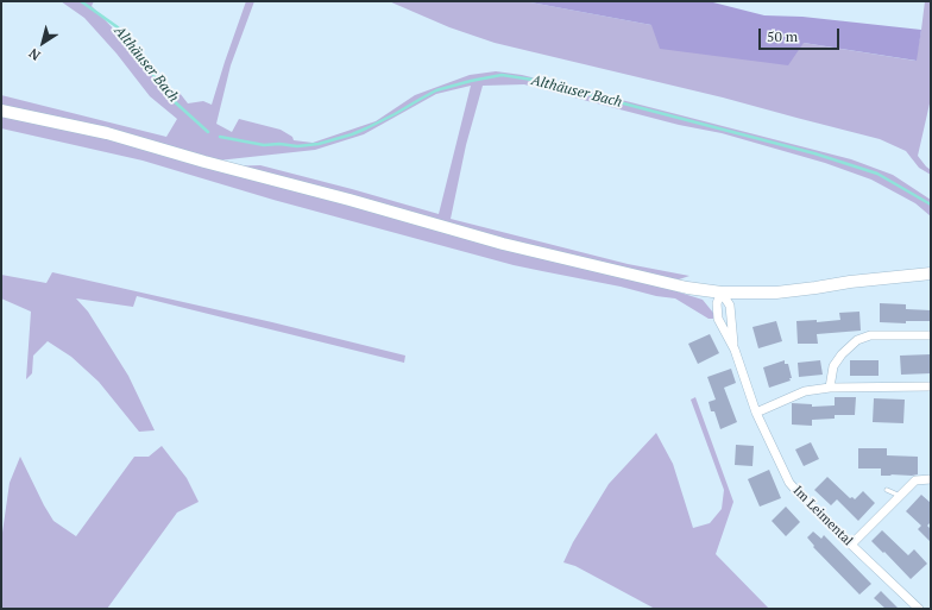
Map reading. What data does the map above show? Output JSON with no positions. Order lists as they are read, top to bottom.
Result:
{
  "streets": {
    "street": ["Im Leimental"]
  },
  "water": ["Althäuser Bach"],
  "scale_bar": "50 m",
  "north": "bottom left"
}
